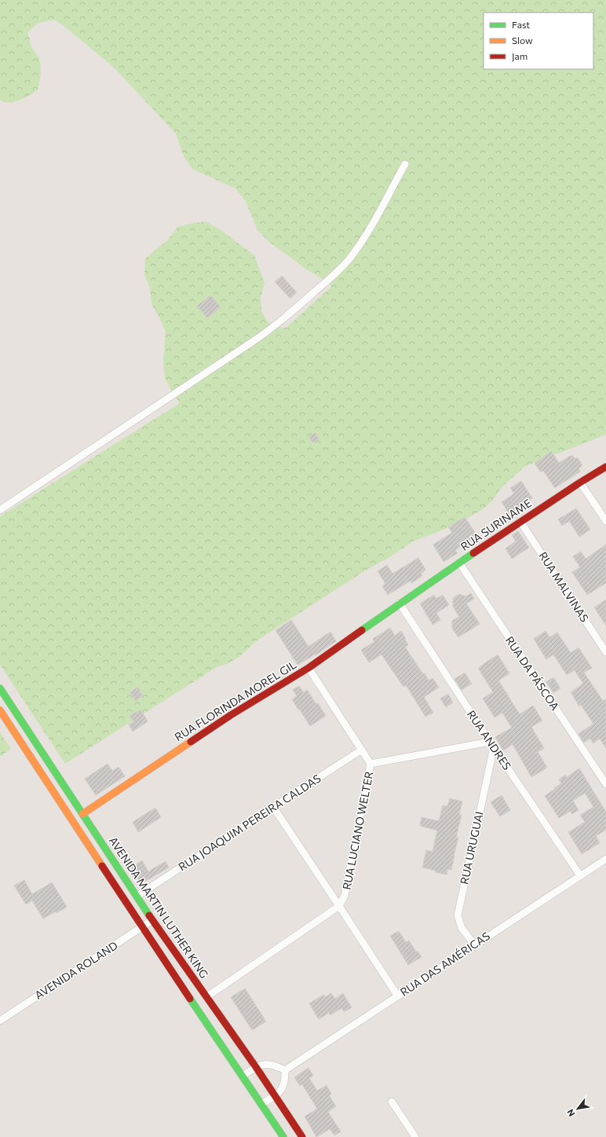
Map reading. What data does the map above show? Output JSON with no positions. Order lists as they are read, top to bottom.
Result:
{
  "streets": {
    "main road": ["RUA SURINAME", "RUA FLORINDA MOREL GIL", "AVENIDA MARTIN LUTHER KING"],
    "street": [
      "RUA MALVINAS",
      "RUA DA PÁSCOA",
      "RUA ANDRES",
      "RUA JOAQUIM PEREIRA CALDAS",
      "RUA LUCIANO WELTER",
      "RUA URUGUAI",
      "RUA DAS AMÉRICAS",
      "AVENIDA ROLAND"
    ]
  },
  "crossings": [
    ["RUA SURINAME", "RUA MALVINAS"],
    ["RUA SURINAME", "RUA DA PÁSCOA"],
    ["RUA SURINAME", "RUA FLORINDA MOREL GIL"],
    ["RUA SURINAME", "RUA ANDRES"],
    ["RUA FLORINDA MOREL GIL", "RUA ANDRES"],
    ["RUA FLORINDA MOREL GIL", "RUA LUCIANO WELTER"],
    ["RUA FLORINDA MOREL GIL", "AVENIDA MARTIN LUTHER KING"],
    ["RUA ANDRES", "RUA URUGUAI"],
    ["RUA ANDRES", "RUA DAS AMÉRICAS"],
    ["RUA JOAQUIM PEREIRA CALDAS", "RUA LUCIANO WELTER"],
    ["RUA JOAQUIM PEREIRA CALDAS", "AVENIDA MARTIN LUTHER KING"],
    ["RUA URUGUAI", "RUA DAS AMÉRICAS"],
    ["AVENIDA MARTIN LUTHER KING", "AVENIDA ROLAND"]
  ],
  "legend": ["Fast", "Slow", "Jam"],
  "north": "bottom left"
}
